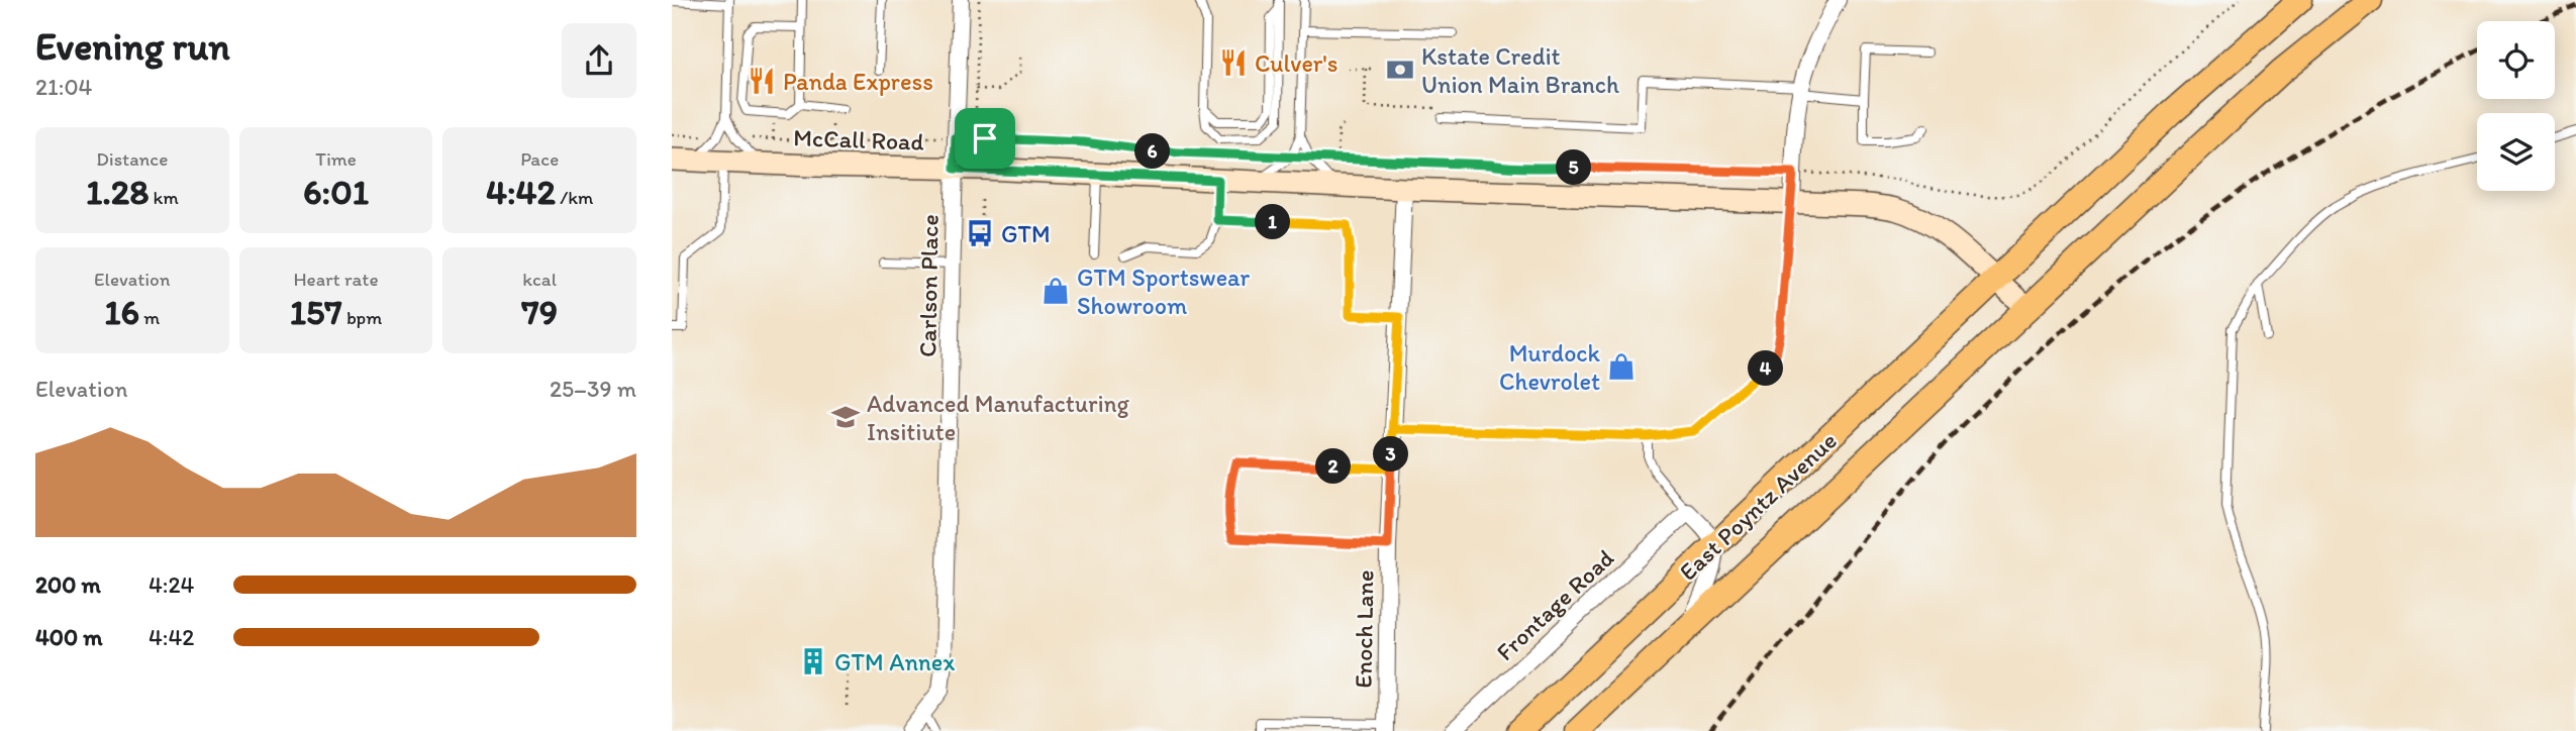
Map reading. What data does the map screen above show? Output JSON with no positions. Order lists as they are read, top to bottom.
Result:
{
  "streets": {
    "highway": ["East Poyntz Avenue"],
    "main road": ["McCall Road"],
    "street": ["Carlson Place", "Frontage Road", "Enoch Lane"]
  },
  "crossings": [
    ["McCall Road", "Carlson Place"],
    ["McCall Road", "East Poyntz Avenue"],
    ["McCall Road", "Enoch Lane"]
  ],
  "places": {
    "restaurant": ["Culver's", "Panda Express"],
    "bank": ["Kstate Credit Union Main Branch"],
    "bus stop": ["GTM"],
    "shop": ["GTM Sportswear Showroom", "Murdock Chevrolet"],
    "school or university": ["Advanced Manufacturing Insitiute"],
    "building": ["GTM Annex"]
  },
  "page": {
    "heading": ["Evening run", "21:04"],
    "stats": [
      ["Distance", "1.28 km"],
      ["Time", "6:01"],
      ["Pace", "4:42 /km"],
      ["Elevation", "16 m"],
      ["Heart rate", "157 bpm"],
      ["kcal", "79"]
    ],
    "pins": [
      "6",
      "5",
      "1",
      "4",
      "3",
      "2"
    ],
    "chart": ["Elevation", "25–39 m"],
    "list": [
      {
        "name": "200 m",
        "note": "4:24"
      },
      {
        "name": "400 m",
        "note": "4:42"
      }
    ]
  }
}
